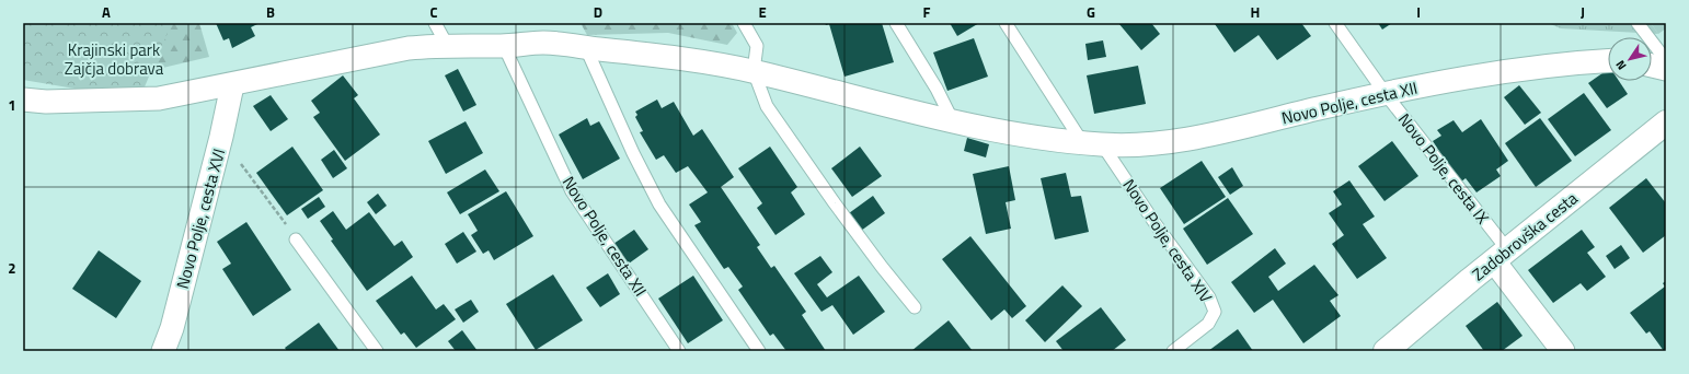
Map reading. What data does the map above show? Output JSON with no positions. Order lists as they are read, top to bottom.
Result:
{
  "streets": {
    "main road": ["Zadobrovška cesta"],
    "street": ["Novo Polje, cesta XII", "Novo Polje, cesta XVI"],
    "lane": ["Novo Polje, cesta IX", "Novo Polje, cesta XIV"]
  },
  "crossings": [
    ["Novo Polje, cesta XII", "Novo Polje, cesta IX"],
    ["Novo Polje, cesta XII", "Novo Polje, cesta XVI"],
    ["Novo Polje, cesta XII", "Novo Polje, cesta XIV"],
    ["Novo Polje, cesta IX", "Zadobrovška cesta"]
  ],
  "parks": ["Krajinski park Zajčja dobrava"],
  "north": "bottom left",
  "grid": {
    "columns": [
      "A",
      "B",
      "C",
      "D",
      "E",
      "F",
      "G",
      "H",
      "I",
      "J"
    ],
    "rows": ["1", "2"]
  }
}
